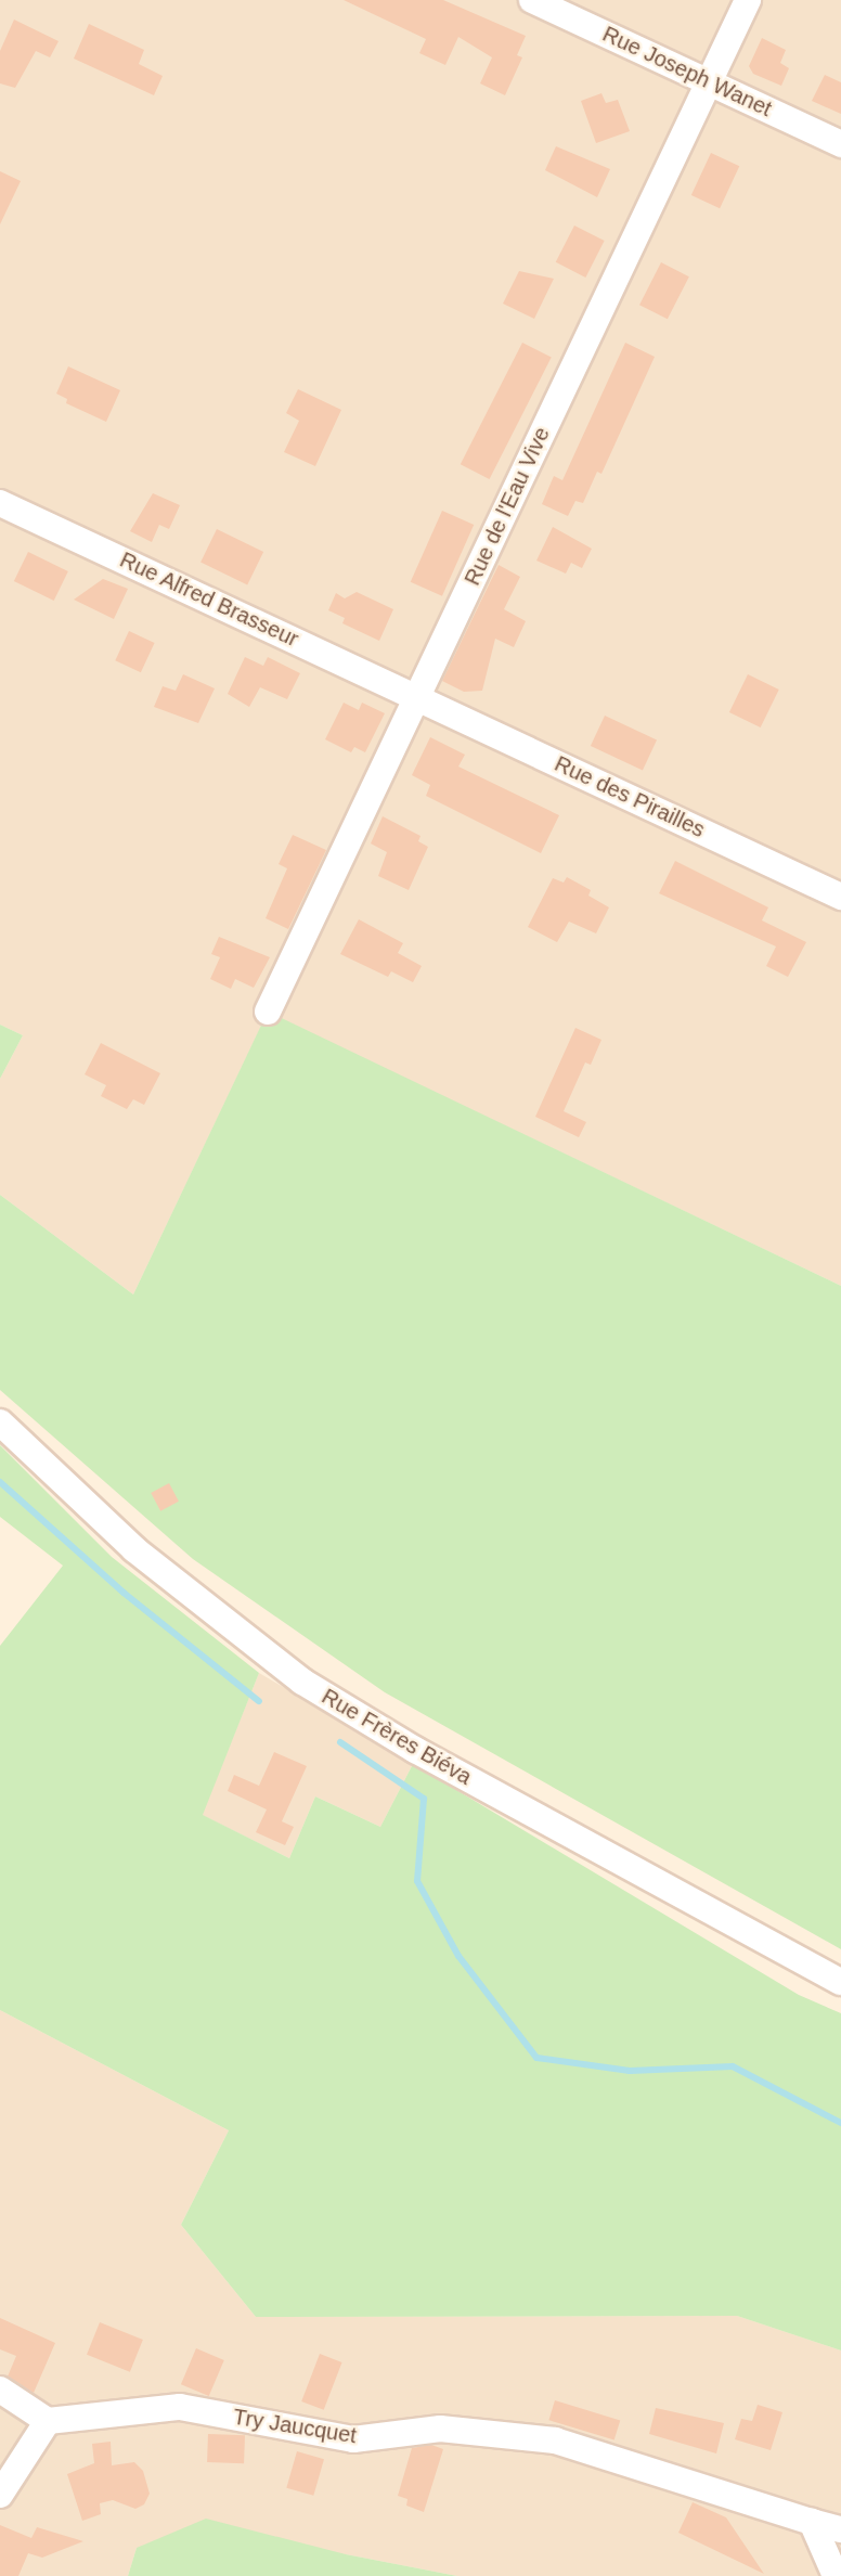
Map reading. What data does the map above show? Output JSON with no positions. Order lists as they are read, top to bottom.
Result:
{
  "streets": {
    "street": [
      "Rue Joseph Wanet",
      "Rue de l'Eau Vive",
      "Rue Alfred Brasseur",
      "Rue des Pirailles",
      "Rue Frères Biéva",
      "Try Jaucquet"
    ]
  },
  "crossings": [
    ["Rue Joseph Wanet", "Rue de l'Eau Vive"],
    ["Rue de l'Eau Vive", "Rue Alfred Brasseur"],
    ["Rue de l'Eau Vive", "Rue des Pirailles"],
    ["Rue Alfred Brasseur", "Rue des Pirailles"]
  ]
}
